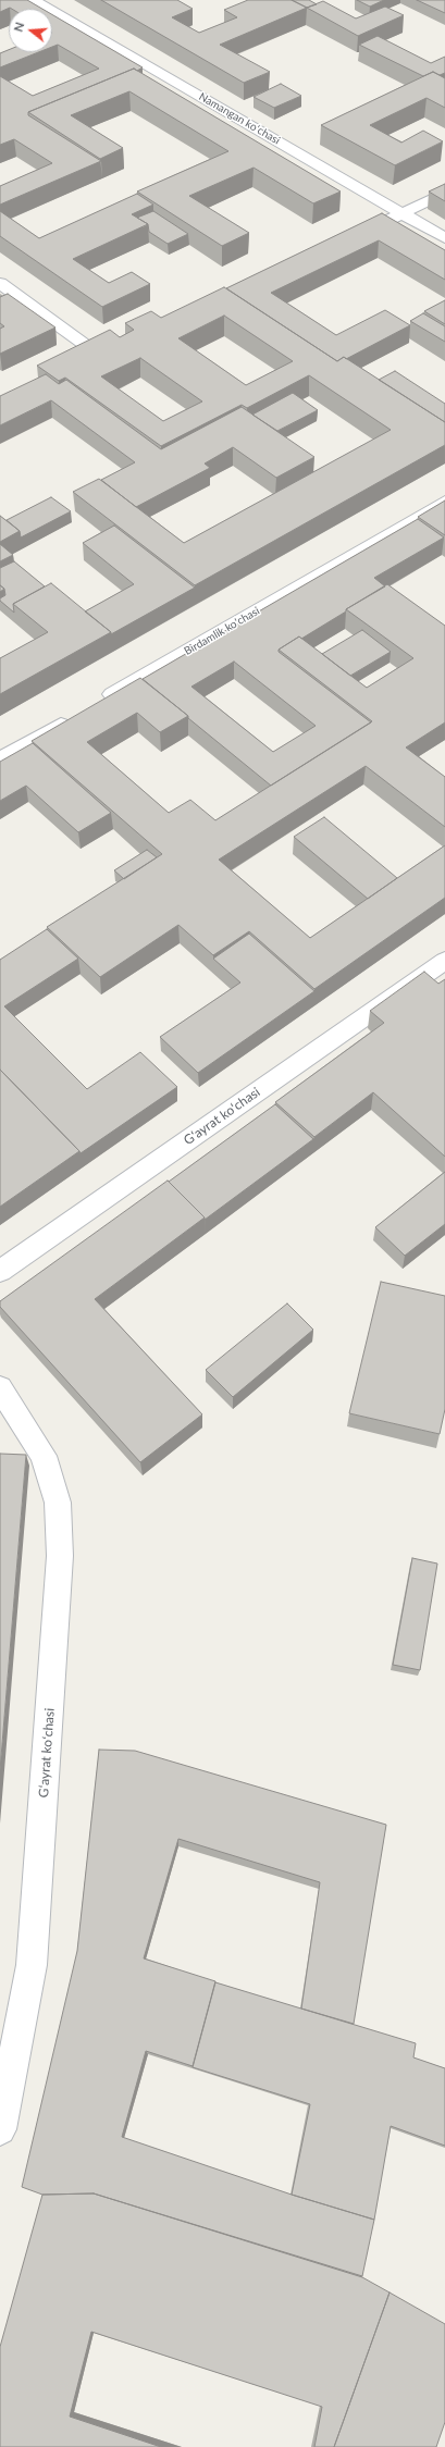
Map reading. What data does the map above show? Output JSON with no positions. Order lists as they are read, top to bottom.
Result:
{
  "streets": {
    "street": ["Namangan koʻchasi", "Birdamlik koʻchasi", "Gʻayrat koʻchasi"]
  },
  "north": "left"
}
